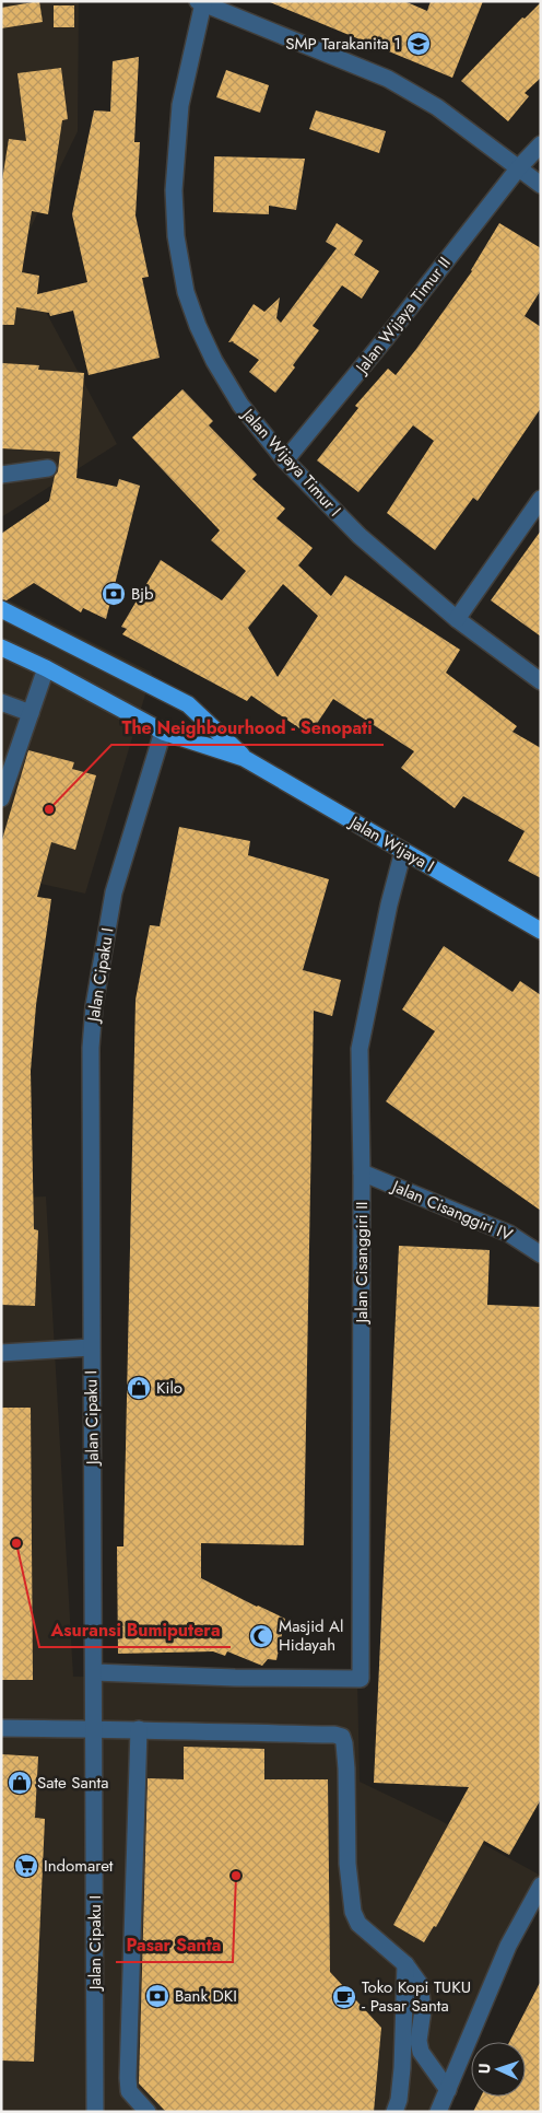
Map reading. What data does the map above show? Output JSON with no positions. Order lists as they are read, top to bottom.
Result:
{
  "streets": {
    "main road": ["Jalan Wijaya I"],
    "street": [
      "Jalan Wijaya Timur II",
      "Jalan Wijaya Timur I",
      "Jalan Cipaku I",
      "Jalan Cisanggiri IV",
      "Jalan Cisanggiri II"
    ]
  },
  "crossings": [
    ["Jalan Wijaya Timur II", "Jalan Wijaya Timur I"],
    ["Jalan Wijaya I", "Jalan Cipaku I"],
    ["Jalan Wijaya I", "Jalan Cisanggiri II"],
    ["Jalan Cipaku I", "Jalan Cisanggiri II"],
    ["Jalan Cisanggiri IV", "Jalan Cisanggiri II"]
  ],
  "places": {
    "school or university": ["SMP Tarakanita 1"],
    "bank": ["Bjb", "Bank DKI"],
    "other": ["The Neighbourhood - Senopati", "Asuransi Bumiputera", "Pasar Santa"],
    "shop": ["Kilo", "Sate Santa"],
    "mosque": ["Masjid Al Hidayah"],
    "supermarket": ["Indomaret"],
    "cafe": ["Toko Kopi TUKU - Pasar Santa"]
  },
  "north": "left"
}
